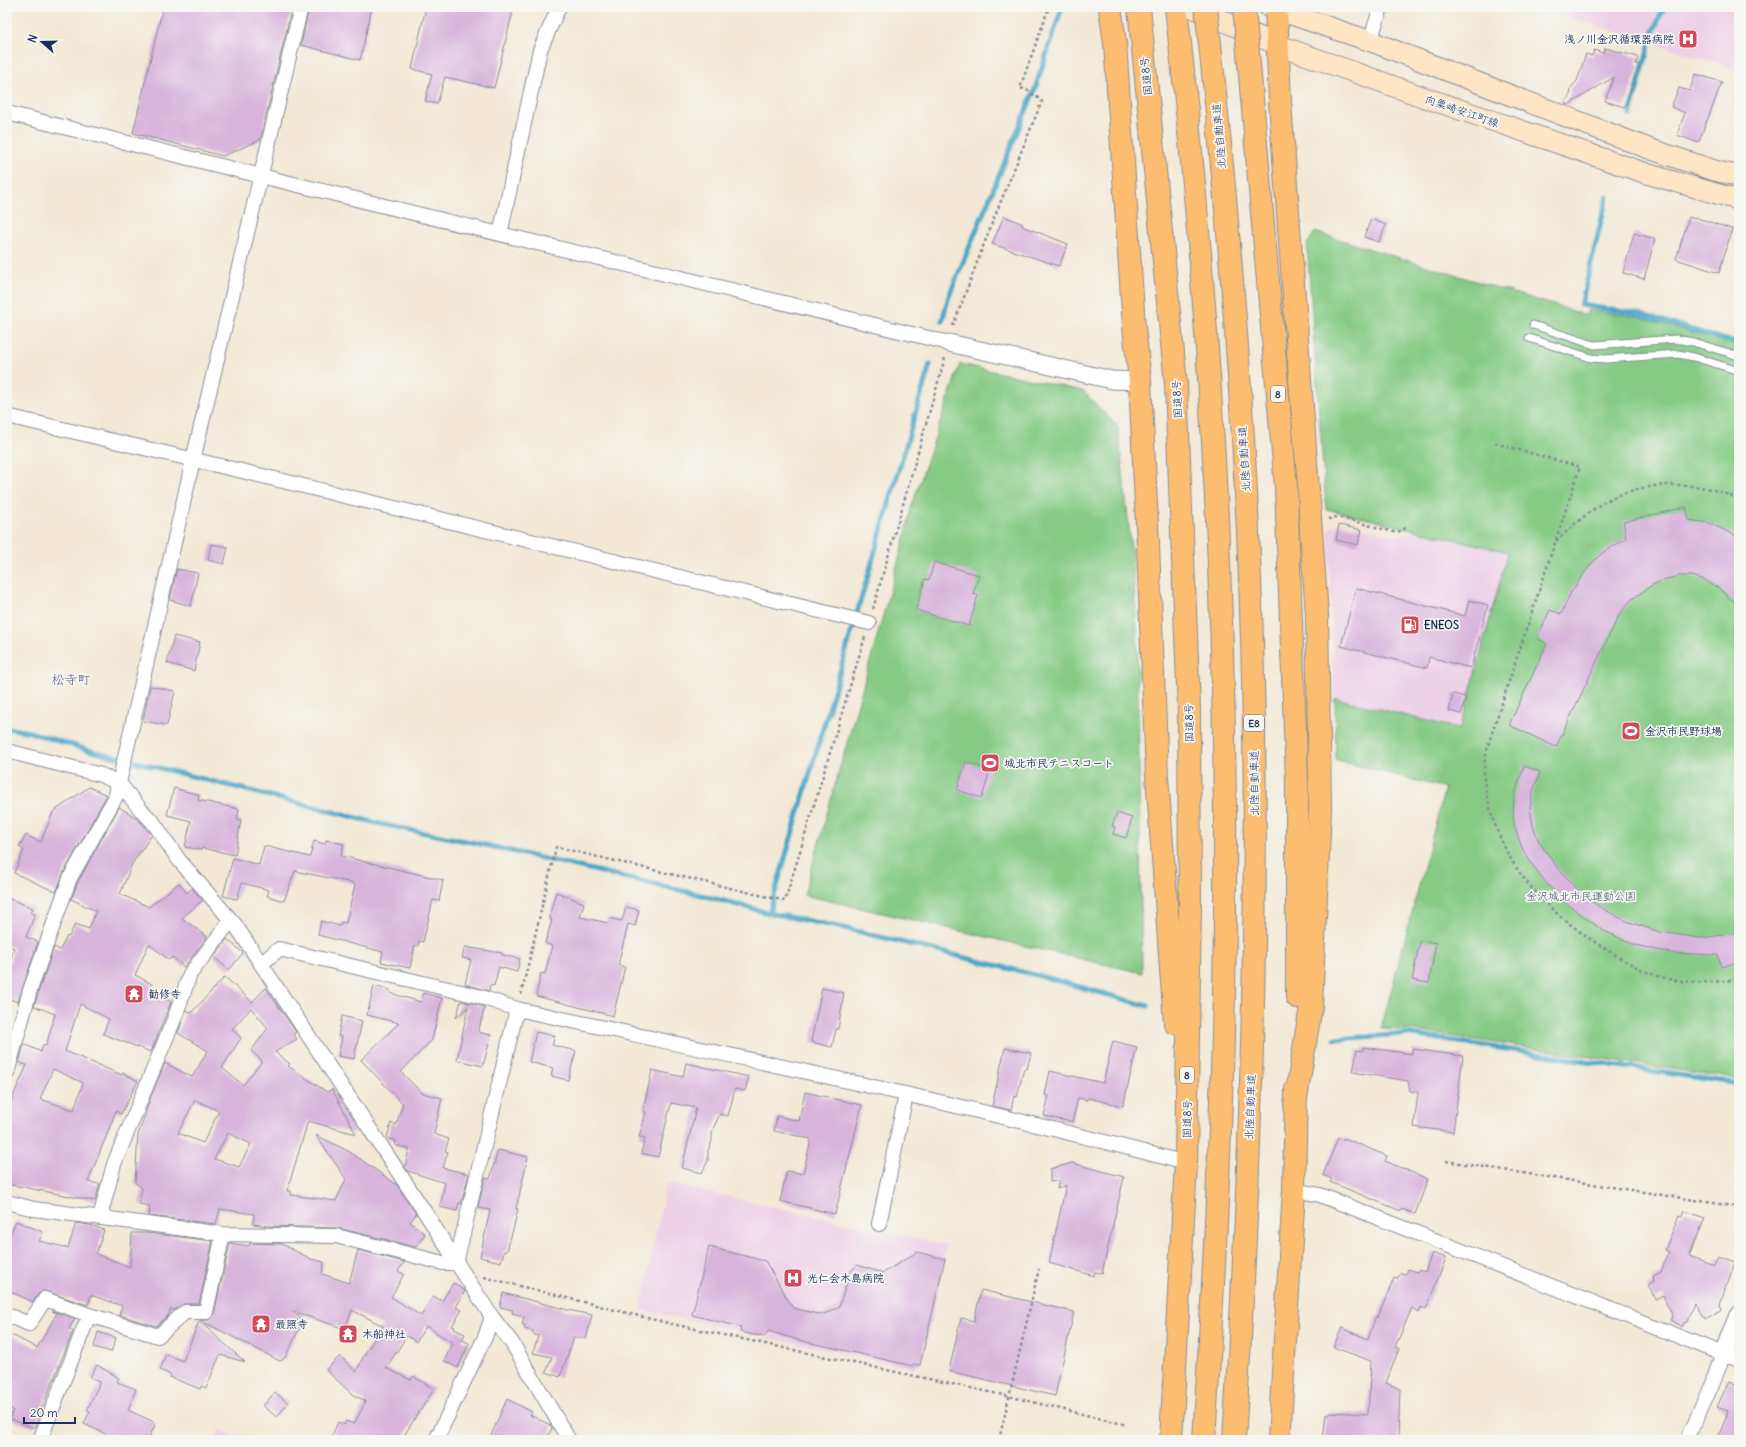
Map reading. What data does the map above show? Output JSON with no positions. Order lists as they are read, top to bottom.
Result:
{
  "streets": {
    "highway": [
      "国道8号",
      "北陸自動車道",
      "8",
      "E8"
    ],
    "main road": ["向粟崎安江町線"]
  },
  "districts": ["松寺町"],
  "parks": ["金沢城北市民運動公園"],
  "places": {
    "hospital": ["浅ノ川金沢循環器病院", "光仁会木島病院"],
    "fuel station": ["ENEOS"],
    "sports": ["金沢市民野球場", "城北市民テニスコート"],
    "temple": ["勧修寺", "最照寺", "木船神社"]
  },
  "scale_bar": "20 m",
  "north": "left"
}
